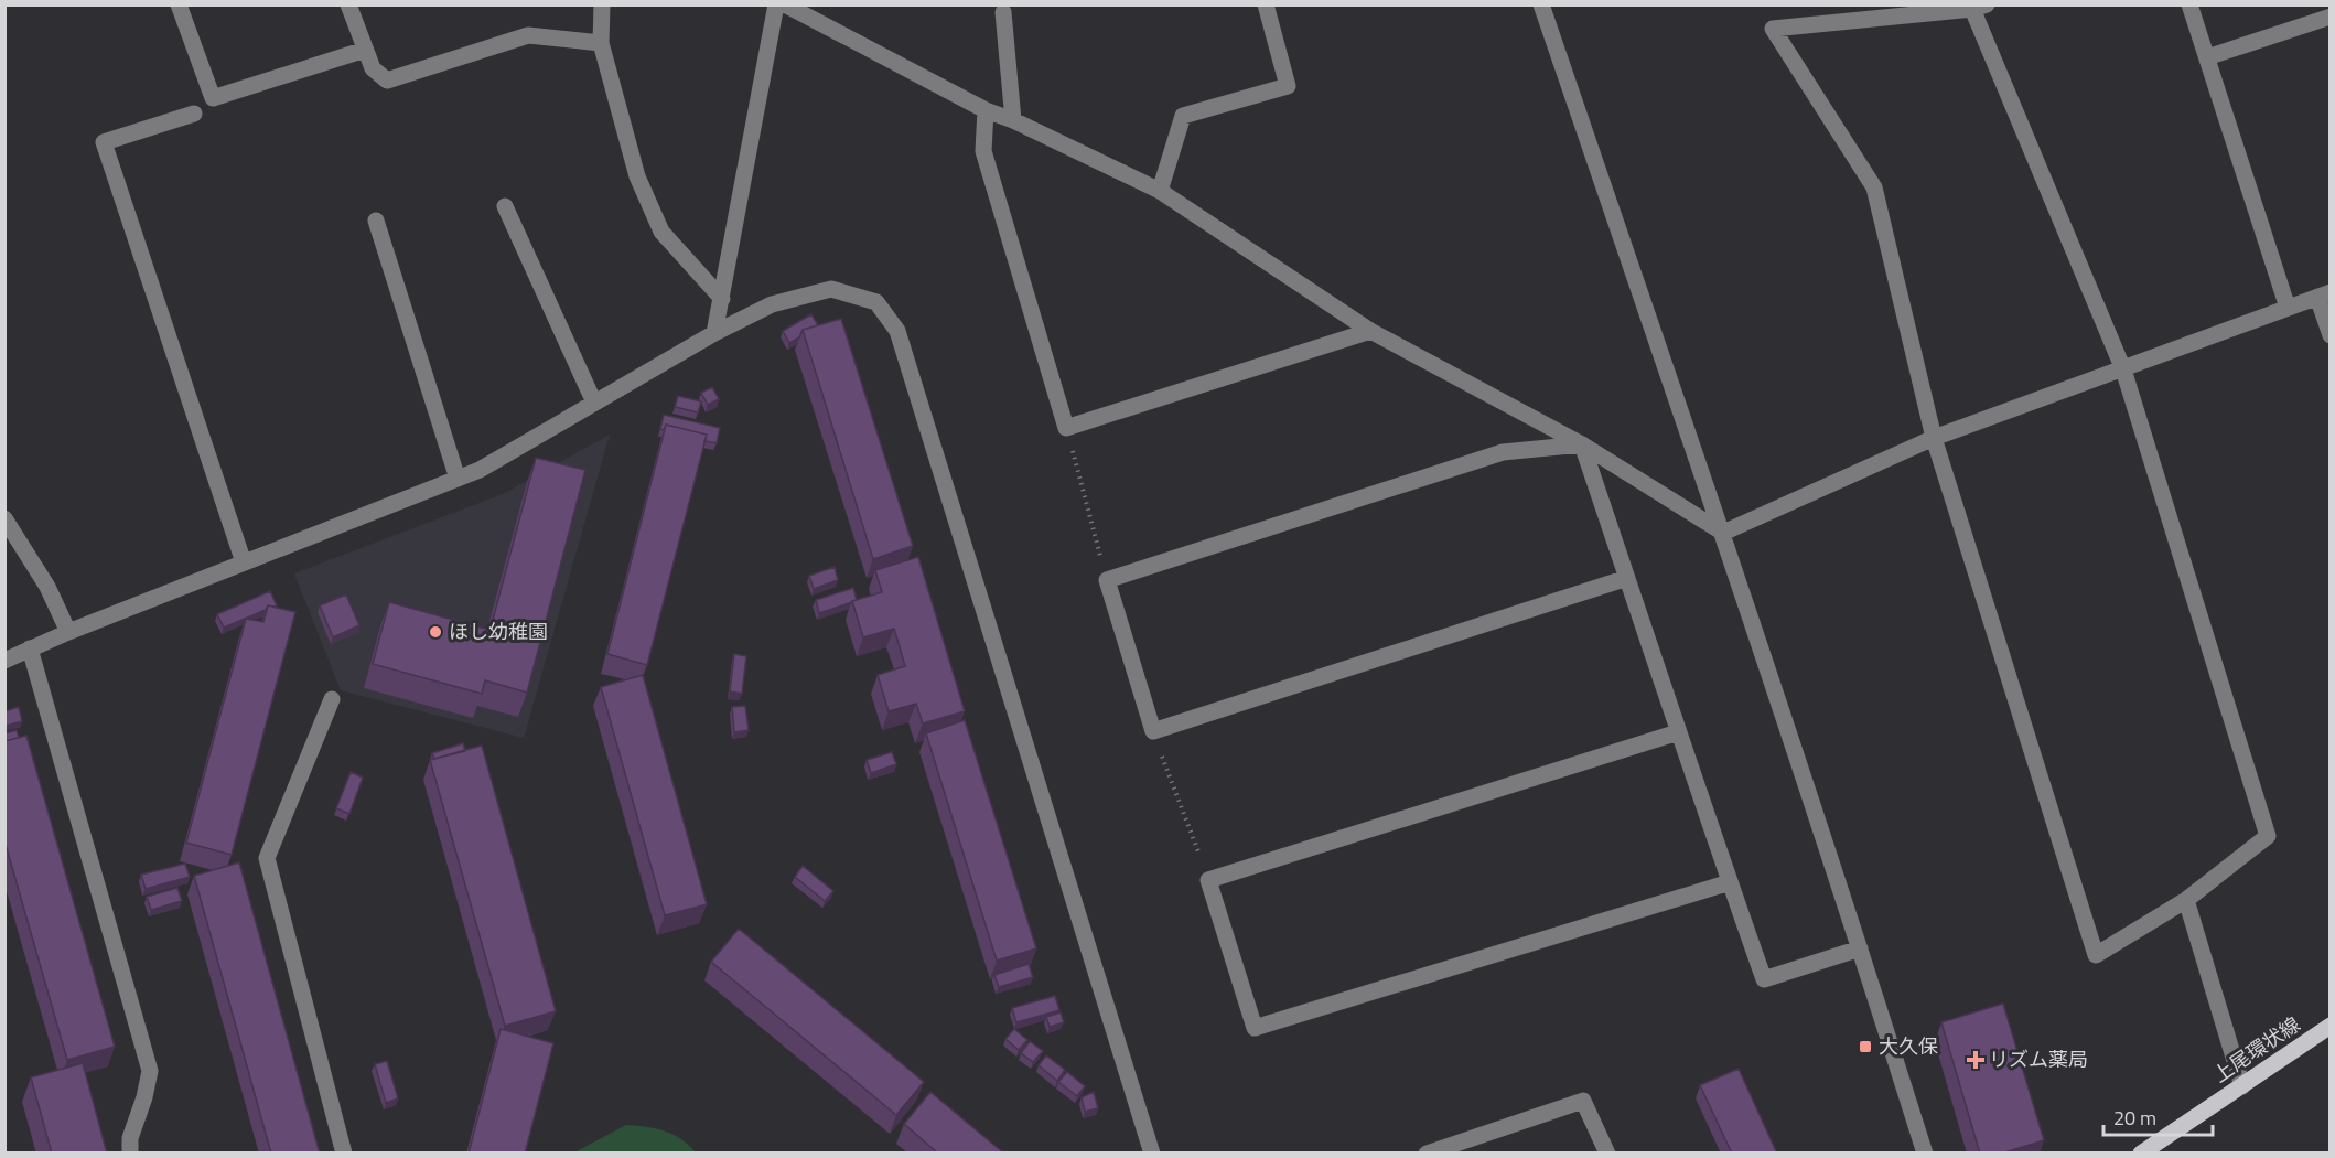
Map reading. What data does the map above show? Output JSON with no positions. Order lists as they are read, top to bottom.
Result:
{
  "streets": {
    "main road": ["上尾環状線"]
  },
  "places": {
    "other": ["ほし幼稚園"],
    "transit": ["大久保"],
    "health": ["リズム薬局"]
  },
  "scale_bar": "20 m"
}
